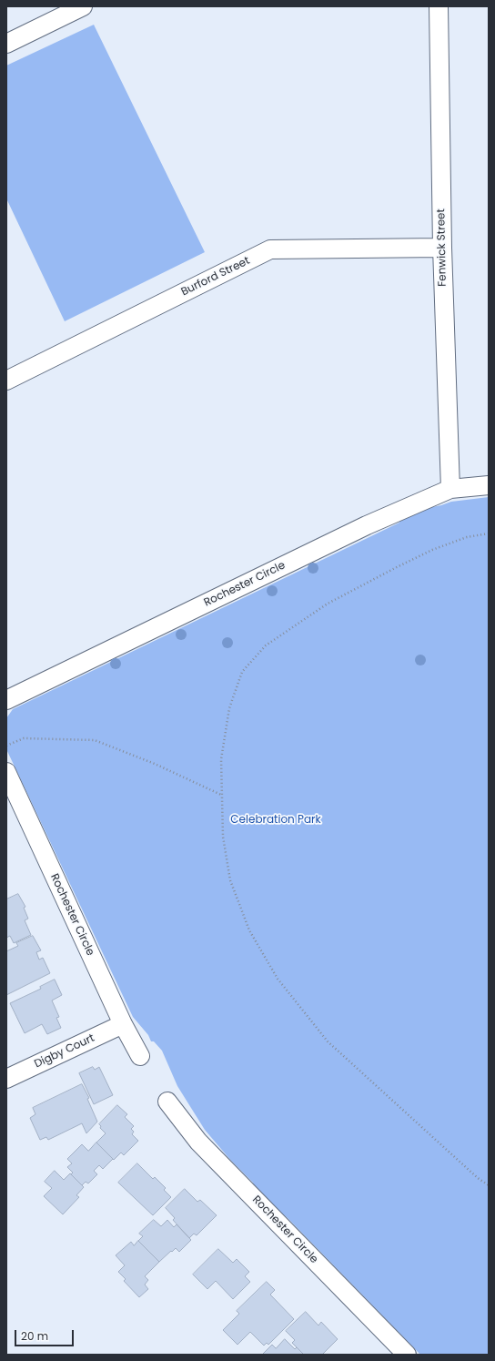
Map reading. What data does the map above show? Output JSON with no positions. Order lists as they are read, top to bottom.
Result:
{
  "streets": {
    "street": [
      "Fenwick Street",
      "Burford Street",
      "Rochester Circle",
      "Digby Court"
    ]
  },
  "crossings": [
    ["Fenwick Street", "Burford Street"],
    ["Fenwick Street", "Rochester Circle"],
    ["Rochester Circle", "Digby Court"]
  ],
  "parks": ["Celebration Park"],
  "scale_bar": "20 m"
}
